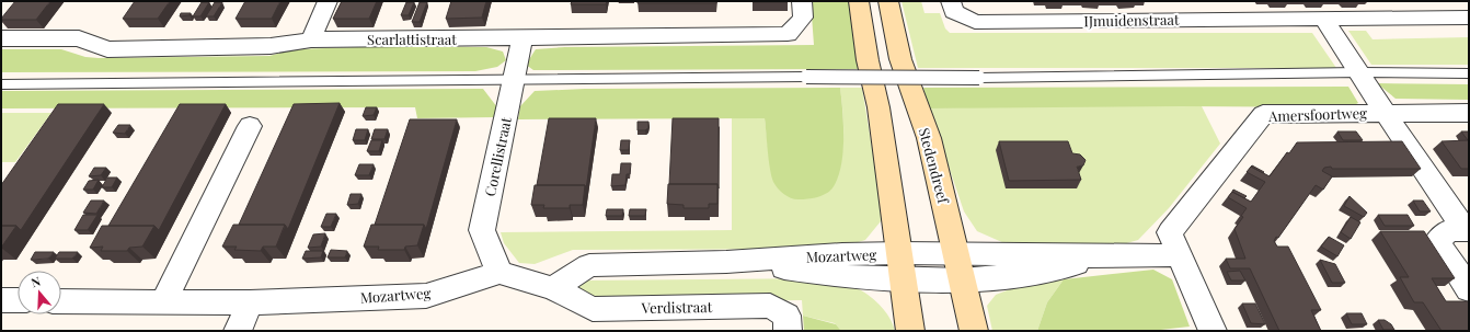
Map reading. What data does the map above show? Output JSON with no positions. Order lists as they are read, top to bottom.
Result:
{
  "streets": {
    "main road": ["Stedendreef"],
    "street": [
      "IJmuidenstraat",
      "Scarlattistraat",
      "Amersfoortweg",
      "Corellistraat",
      "Mozartweg",
      "Verdistraat"
    ]
  },
  "crossings": [
    ["Scarlattistraat", "Corellistraat"],
    ["Corellistraat", "Mozartweg"],
    ["Stedendreef", "Mozartweg"],
    ["Mozartweg", "Verdistraat"]
  ],
  "north": "top"
}
